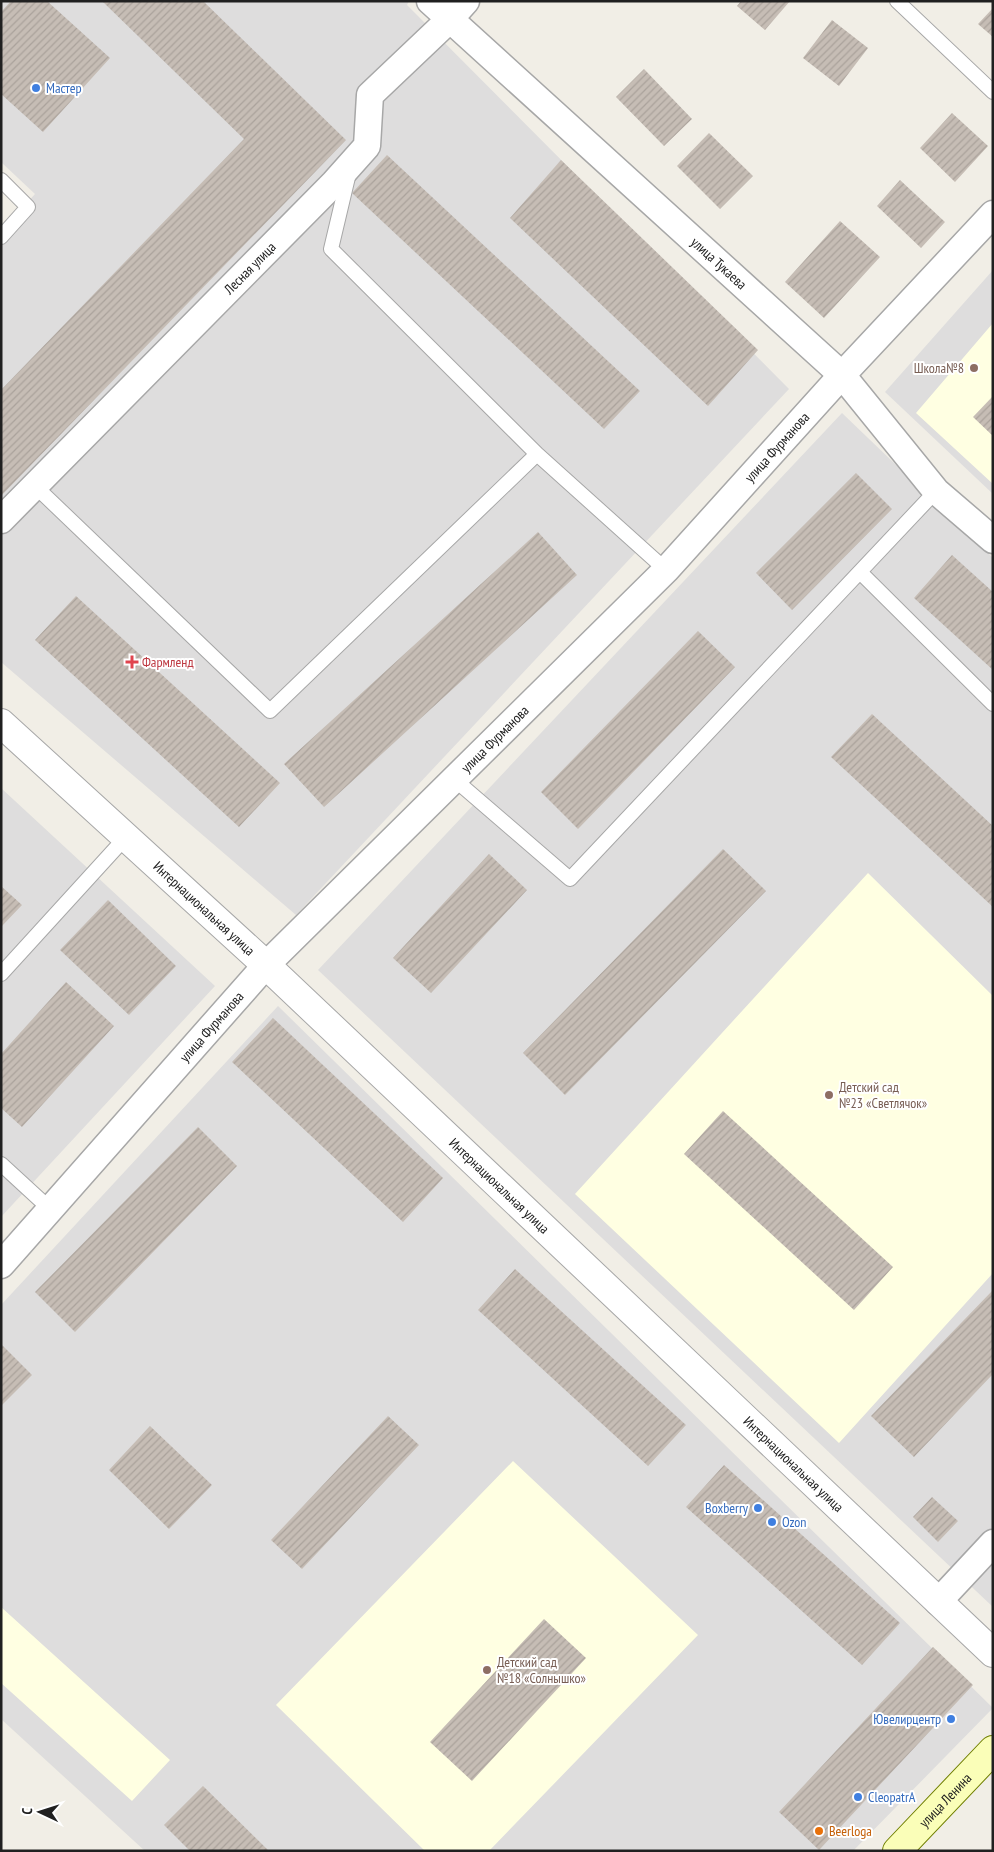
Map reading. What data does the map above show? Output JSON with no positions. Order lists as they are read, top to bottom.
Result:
{
  "streets": {
    "main road": ["улица Ленина"],
    "street": [
      "улица Тукаева",
      "Лесная улица",
      "улица Фурманова",
      "Интернациональная улица"
    ]
  },
  "crossings": [
    ["улица Тукаева", "Лесная улица"],
    ["улица Тукаева", "улица Фурманова"],
    ["улица Фурманова", "Интернациональная улица"]
  ],
  "places": {
    "other": [
      "Мастер",
      "Школа№8",
      "Детский сад №23 «Светлячок»",
      "Boxberry",
      "Ozon",
      "Детский сад №18 «Солнышко»",
      "Ювелирцентр",
      "CleopatrA",
      "Beerloga"
    ],
    "health": ["Фармленд"]
  },
  "north": "left"
}
